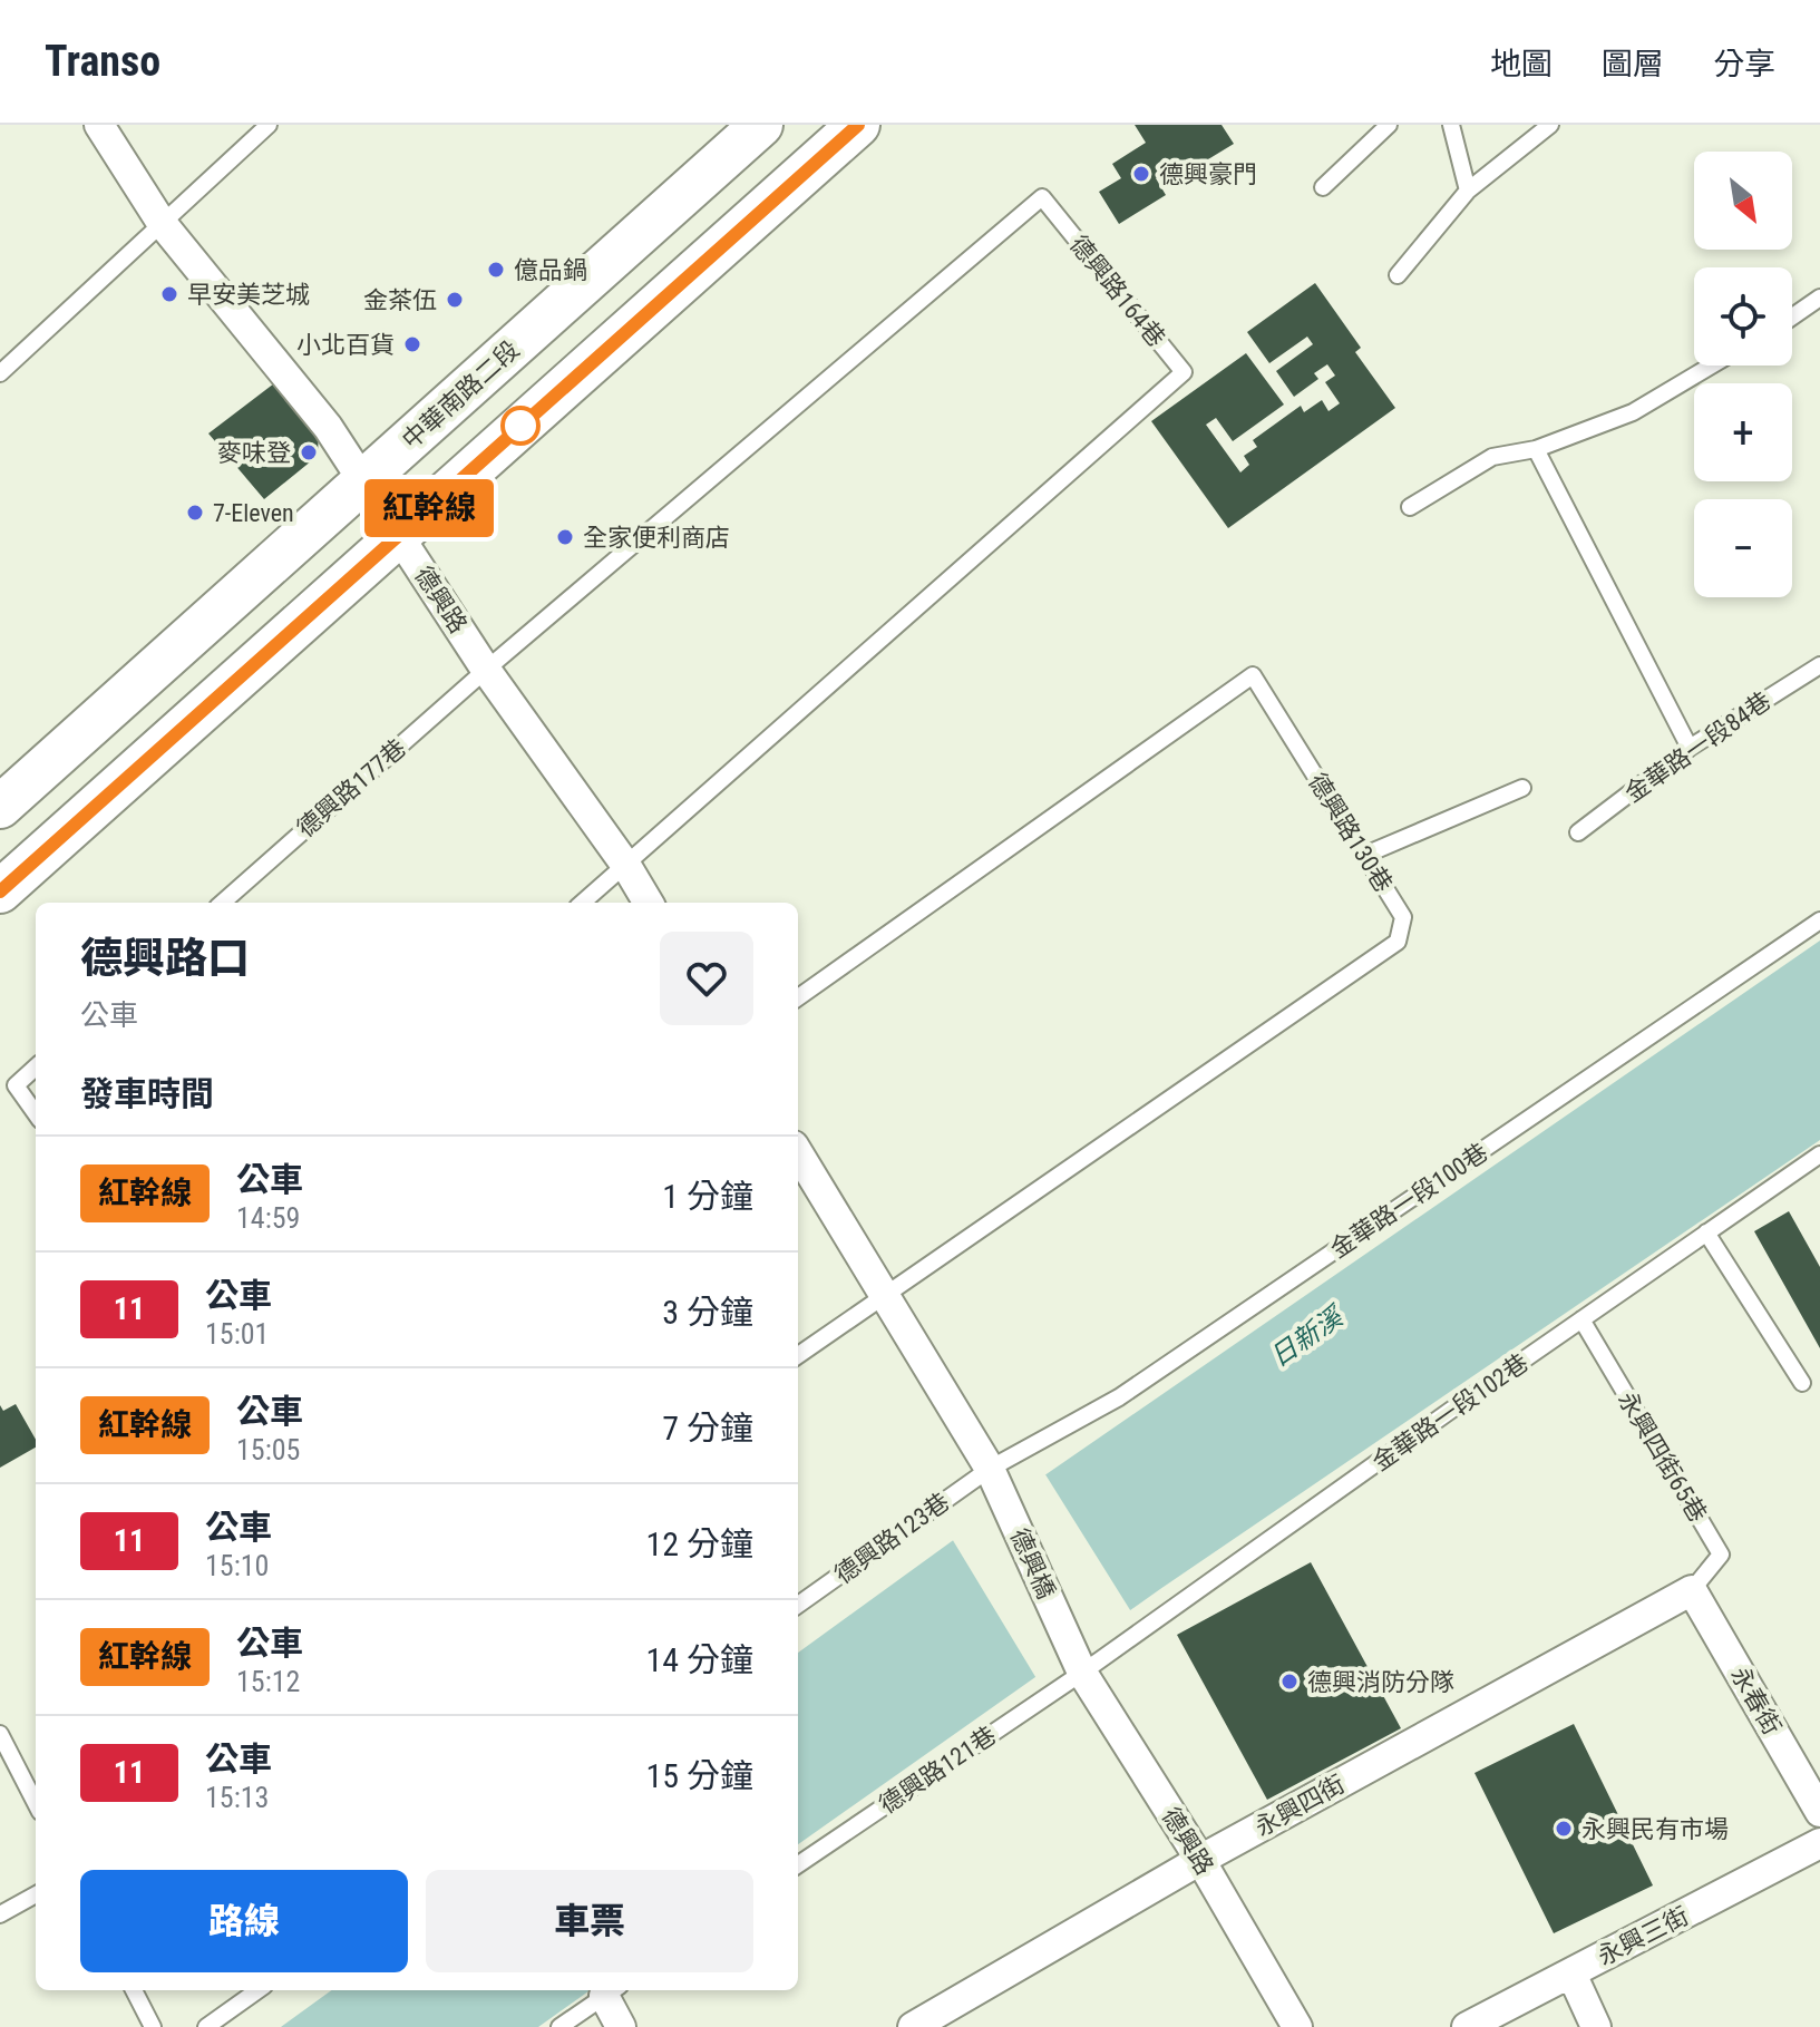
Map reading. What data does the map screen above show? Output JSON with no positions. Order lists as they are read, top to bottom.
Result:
{
  "streets": {
    "street": [
      "中華南路二段",
      "德興路",
      "德興橋",
      "永春街",
      "永興四街",
      "永興三街"
    ],
    "lane": [
      "德興路164巷",
      "金華路一段84巷",
      "德興路177巷",
      "德興路130巷",
      "金華路一段100巷",
      "金華路一段102巷",
      "永興四街65巷",
      "德興路123巷",
      "德興路121巷"
    ]
  },
  "crossings": [
    ["德興路164巷", "德興路"],
    ["德興路164巷", "德興路177巷"],
    ["中華南路二段", "德興路"],
    ["德興路", "德興路177巷"],
    ["德興路", "金華路一段102巷"],
    ["德興路", "德興橋"],
    ["德興路", "德興路121巷"],
    ["德興路", "永興四街"],
    ["金華路一段100巷", "德興路123巷"],
    ["金華路一段100巷", "德興橋"],
    ["金華路一段102巷", "永興四街65巷"],
    ["金華路一段102巷", "德興橋"],
    ["金華路一段102巷", "德興路121巷"],
    ["永興四街65巷", "永春街"],
    ["永興四街65巷", "永興四街"],
    ["德興路123巷", "德興橋"],
    ["德興橋", "德興路121巷"],
    ["永春街", "永興四街"]
  ],
  "water": ["日新溪"],
  "places": [
    "德興豪門",
    "億品鍋",
    "早安美芝城",
    "金茶伍",
    "小北百貨",
    "麥味登",
    "7-Eleven",
    "全家便利商店",
    "德興消防分隊",
    "永興民有市場"
  ],
  "lines": ["bus line 紅幹線"],
  "north": "bottom right",
  "page": {
    "header": "Transo",
    "nav": ["地圖", "圖層", "分享"],
    "on_map": "紅幹線",
    "map_buttons": ["+", "−"],
    "heading": [
      ["德興路口", "公車"],
      "發車時間"
    ],
    "list": [
      {
        "mark": "紅幹線",
        "name": "公車",
        "note": "14:59",
        "value": "1 分鐘"
      },
      {
        "mark": "11",
        "name": "公車",
        "note": "15:01",
        "value": "3 分鐘"
      },
      {
        "mark": "紅幹線",
        "name": "公車",
        "note": "15:05",
        "value": "7 分鐘"
      },
      {
        "mark": "11",
        "name": "公車",
        "note": "15:10",
        "value": "12 分鐘"
      },
      {
        "mark": "紅幹線",
        "name": "公車",
        "note": "15:12",
        "value": "14 分鐘"
      },
      {
        "mark": "11",
        "name": "公車",
        "note": "15:13",
        "value": "15 分鐘"
      }
    ],
    "buttons": ["路線", "車票"]
  }
}
